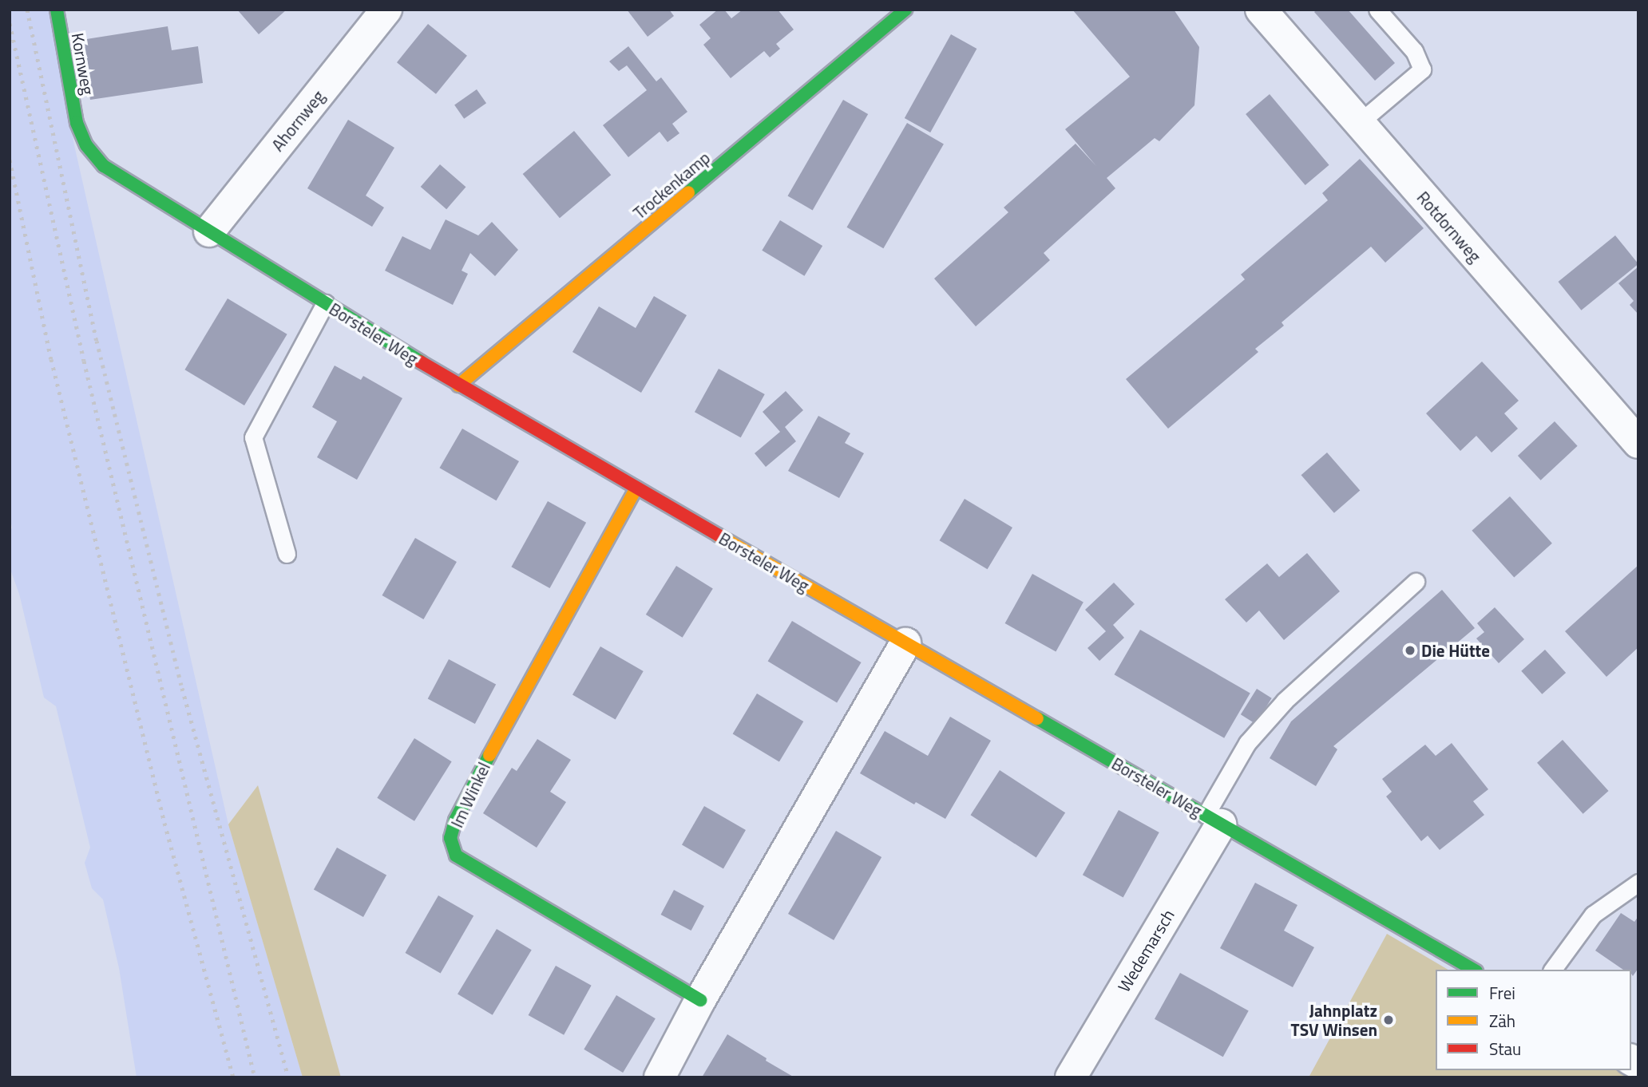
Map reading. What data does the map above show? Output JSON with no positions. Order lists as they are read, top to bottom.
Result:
{
  "streets": {
    "street": [
      "Kornweg",
      "Ahornweg",
      "Trockenkamp",
      "Rotdornweg",
      "Borsteler Weg",
      "Im Winkel",
      "Wedemarsch"
    ]
  },
  "crossings": [
    ["Kornweg", "Borsteler Weg"],
    ["Ahornweg", "Borsteler Weg"],
    ["Trockenkamp", "Borsteler Weg"],
    ["Borsteler Weg", "Im Winkel"],
    ["Borsteler Weg", "Wedemarsch"]
  ],
  "places": ["Die Hütte", "Jahnplatz TSV Winsen"],
  "legend": ["Frei", "Zäh", "Stau"]
}
